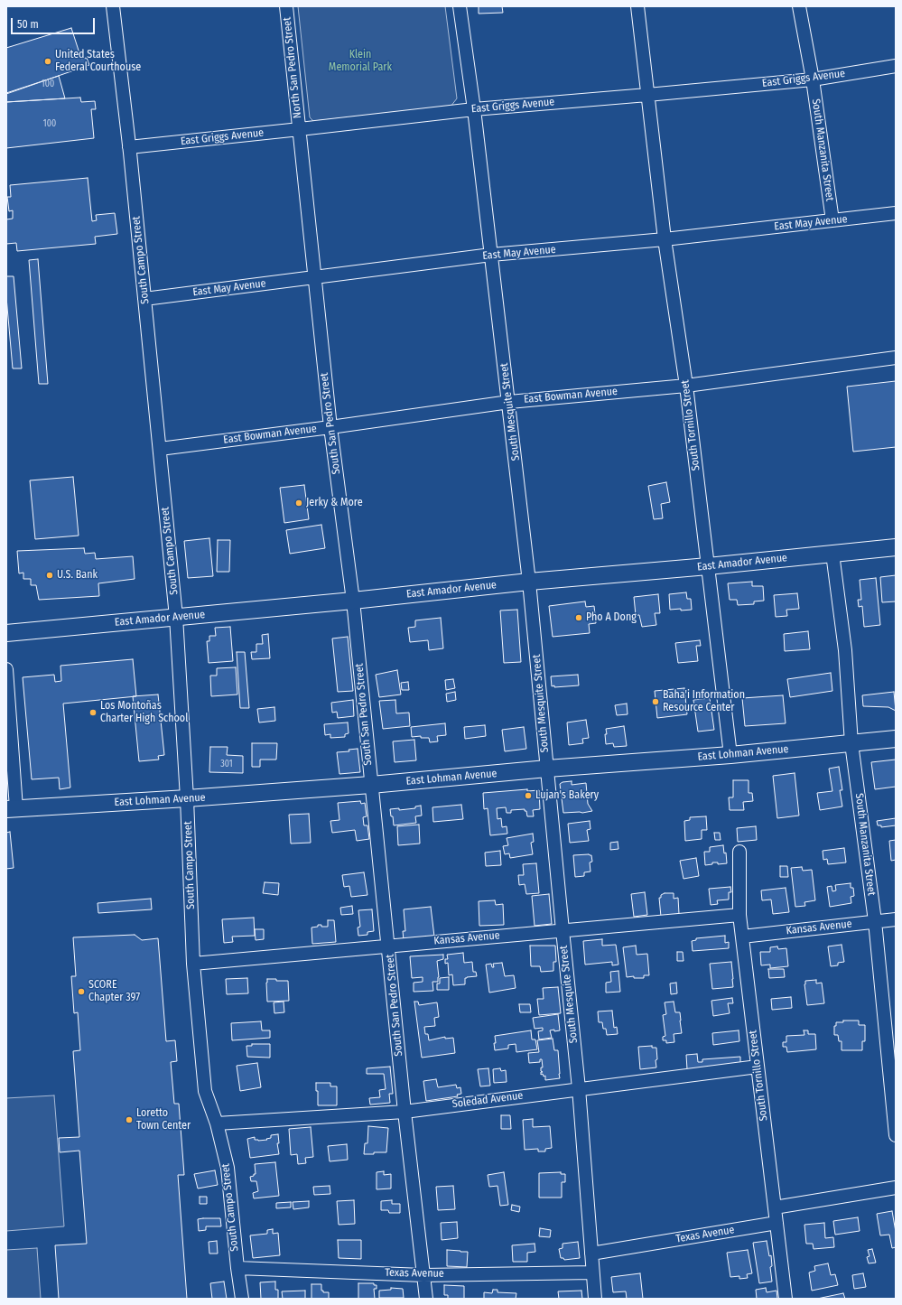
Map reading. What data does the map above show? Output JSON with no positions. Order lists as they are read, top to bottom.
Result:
{
  "streets": {
    "main road": ["East Amador Avenue", "East Lohman Avenue"],
    "street": [
      "North San Pedro Street",
      "East Griggs Avenue",
      "South Manzanita Street",
      "East May Avenue",
      "South Campo Street",
      "East Bowman Avenue",
      "South Mesquite Street",
      "South San Pedro Street",
      "South Tornillo Street",
      "Kansas Avenue",
      "Soledad Avenue",
      "Texas Avenue"
    ]
  },
  "crossings": [
    ["North San Pedro Street", "East Griggs Avenue"],
    ["North San Pedro Street", "South San Pedro Street"],
    ["East Griggs Avenue", "South Manzanita Street"],
    ["East Griggs Avenue", "South Campo Street"],
    ["East Griggs Avenue", "South Mesquite Street"],
    ["East Griggs Avenue", "South San Pedro Street"],
    ["East Griggs Avenue", "South Tornillo Street"],
    ["South Manzanita Street", "East May Avenue"],
    ["South Manzanita Street", "East Amador Avenue"],
    ["South Manzanita Street", "East Lohman Avenue"],
    ["South Manzanita Street", "Kansas Avenue"],
    ["East May Avenue", "South Campo Street"],
    ["East May Avenue", "South Mesquite Street"],
    ["East May Avenue", "South San Pedro Street"],
    ["East May Avenue", "South Tornillo Street"],
    ["South Campo Street", "East Bowman Avenue"],
    ["South Campo Street", "East Amador Avenue"],
    ["South Campo Street", "East Lohman Avenue"],
    ["South Campo Street", "Kansas Avenue"],
    ["South Campo Street", "Soledad Avenue"],
    ["South Campo Street", "Texas Avenue"],
    ["East Bowman Avenue", "South Mesquite Street"],
    ["East Bowman Avenue", "South San Pedro Street"],
    ["East Bowman Avenue", "South Tornillo Street"],
    ["South Mesquite Street", "East Amador Avenue"],
    ["South Mesquite Street", "East Lohman Avenue"],
    ["South Mesquite Street", "Kansas Avenue"],
    ["South Mesquite Street", "Soledad Avenue"],
    ["South Mesquite Street", "Texas Avenue"],
    ["South San Pedro Street", "East Amador Avenue"],
    ["South San Pedro Street", "East Lohman Avenue"],
    ["South San Pedro Street", "Kansas Avenue"],
    ["South San Pedro Street", "Soledad Avenue"],
    ["South San Pedro Street", "Texas Avenue"],
    ["South Tornillo Street", "East Amador Avenue"],
    ["South Tornillo Street", "East Lohman Avenue"],
    ["South Tornillo Street", "Kansas Avenue"],
    ["South Tornillo Street", "Soledad Avenue"],
    ["South Tornillo Street", "Texas Avenue"]
  ],
  "parks": ["Klein Memorial Park"],
  "places": [
    "United States Federal Courthouse",
    "Jerky & More",
    "U.S. Bank",
    "Pho A Dong",
    "Baha'i Information Resource Center",
    "Los Montoñas Charter High School",
    "Lujan's Bakery",
    "SCORE Chapter 397",
    "Loretto Town Center"
  ],
  "house_numbers": ["100", "100", "301"],
  "scale_bar": "50 m"
}
